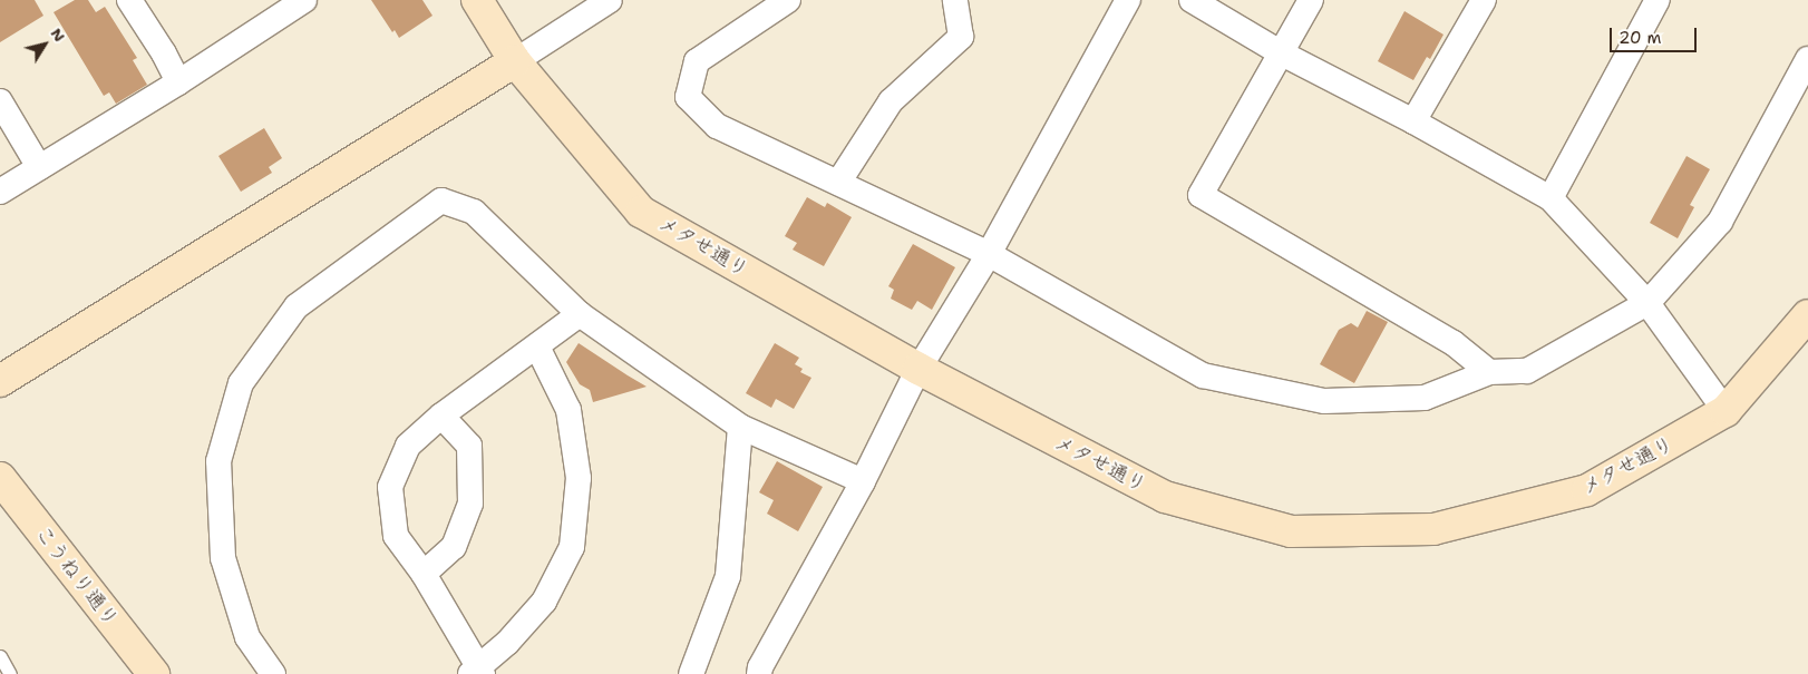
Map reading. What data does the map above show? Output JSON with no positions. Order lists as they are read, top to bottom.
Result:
{
  "streets": {
    "street": ["メタせ通り", "こうねり通り"]
  },
  "scale_bar": "20 m",
  "north": "top right"
}
